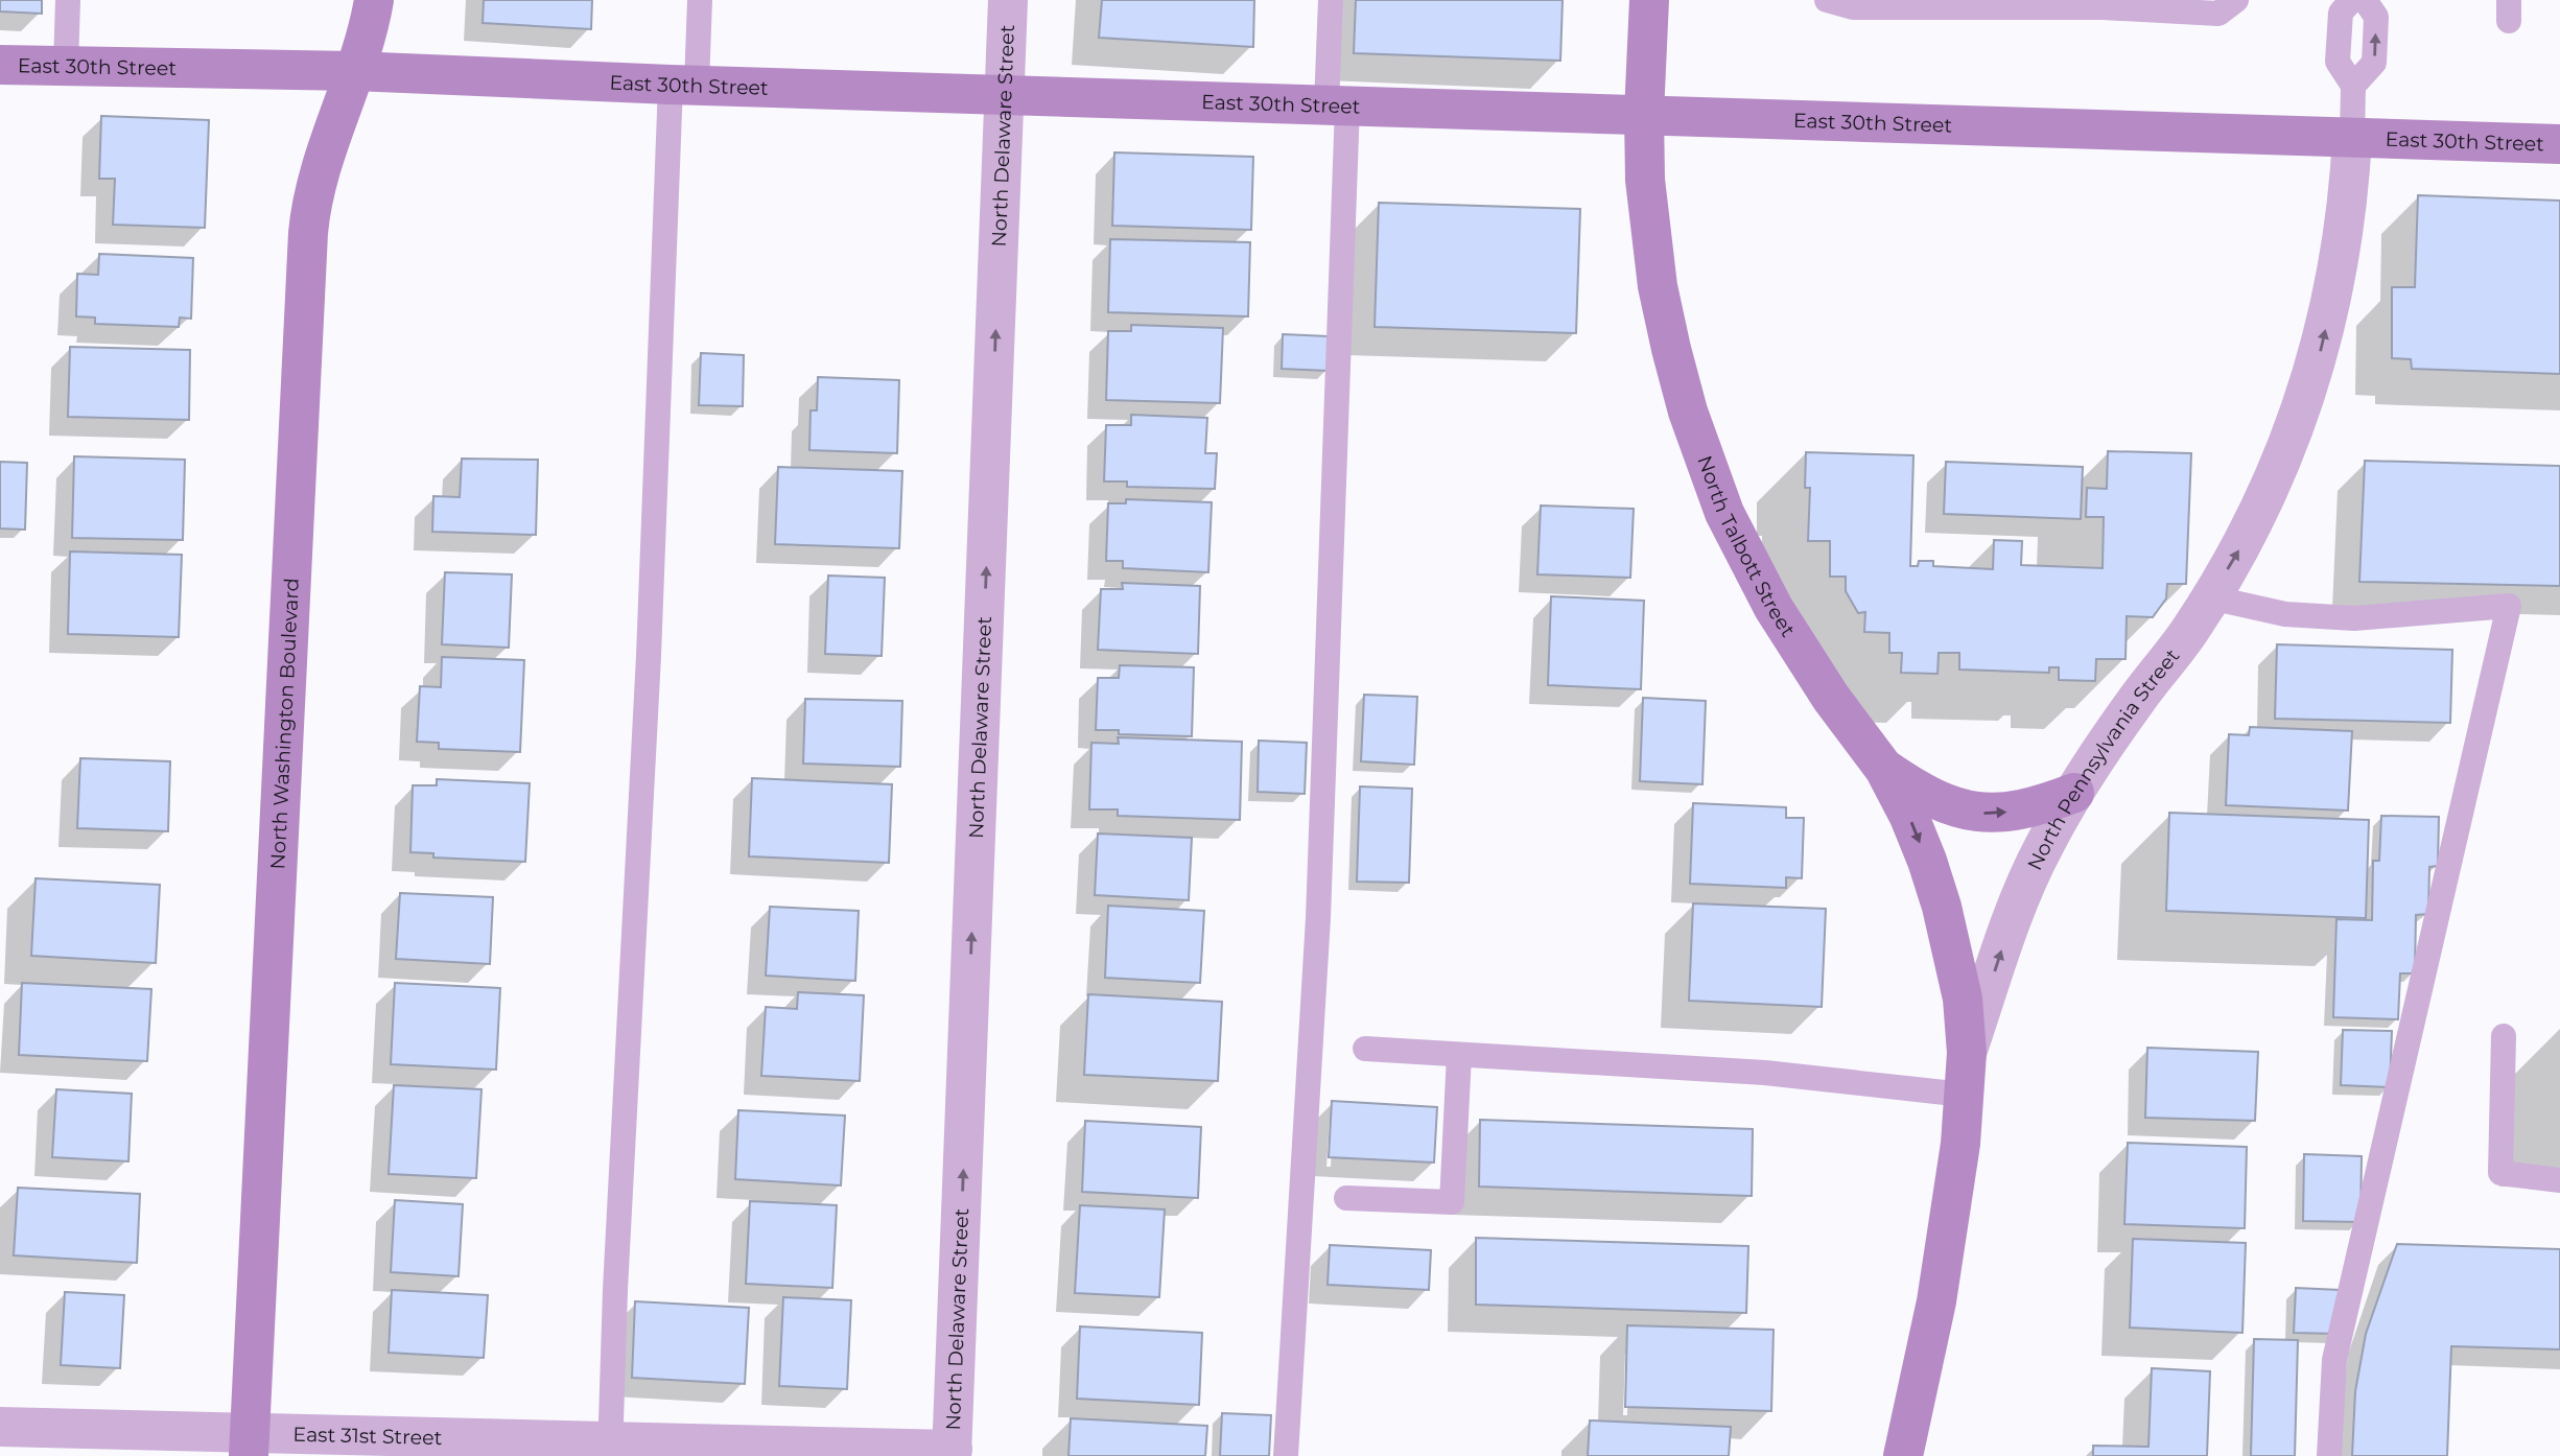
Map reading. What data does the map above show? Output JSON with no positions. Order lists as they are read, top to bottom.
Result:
{
  "streets": {
    "street": [
      "East 30th Street",
      "North Delaware Street",
      "North Talbott Street",
      "North Washington Boulevard",
      "North Pennsylvania Street",
      "East 31st Street"
    ]
  },
  "crossings": [
    ["East 30th Street", "North Delaware Street"],
    ["East 30th Street", "North Talbott Street"],
    ["East 30th Street", "North Washington Boulevard"],
    ["East 30th Street", "North Pennsylvania Street"],
    ["North Delaware Street", "East 31st Street"],
    ["North Talbott Street", "North Pennsylvania Street"],
    ["North Washington Boulevard", "East 31st Street"]
  ],
  "one_way": ["North Delaware Street", "North Pennsylvania Street"]
}
